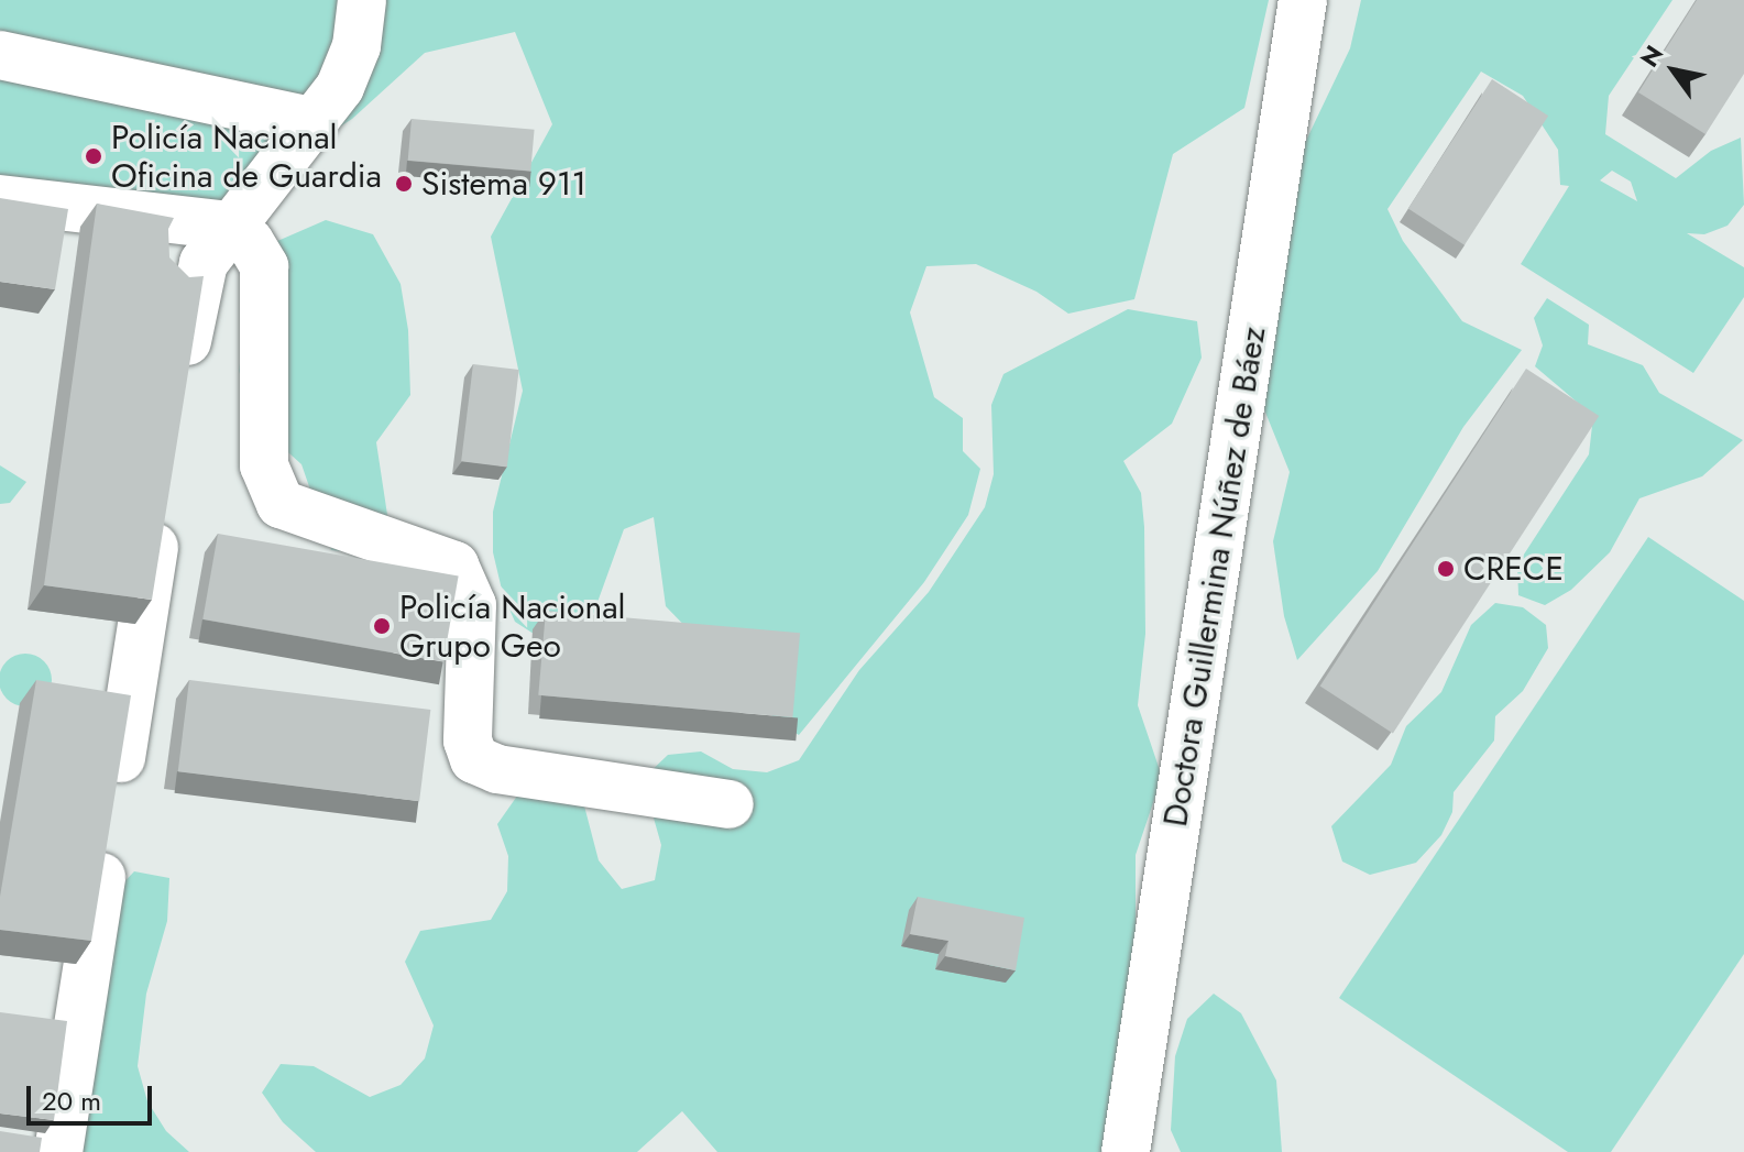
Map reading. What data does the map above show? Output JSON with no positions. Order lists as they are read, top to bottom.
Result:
{
  "streets": {
    "street": ["Doctora Guillermina Núñez de Báez"]
  },
  "places": [
    "Policía Nacional Oficina de Guardia",
    "Sistema 911",
    "CRECE",
    "Policía Nacional Grupo Geo"
  ],
  "scale_bar": "20 m",
  "north": "top left"
}
